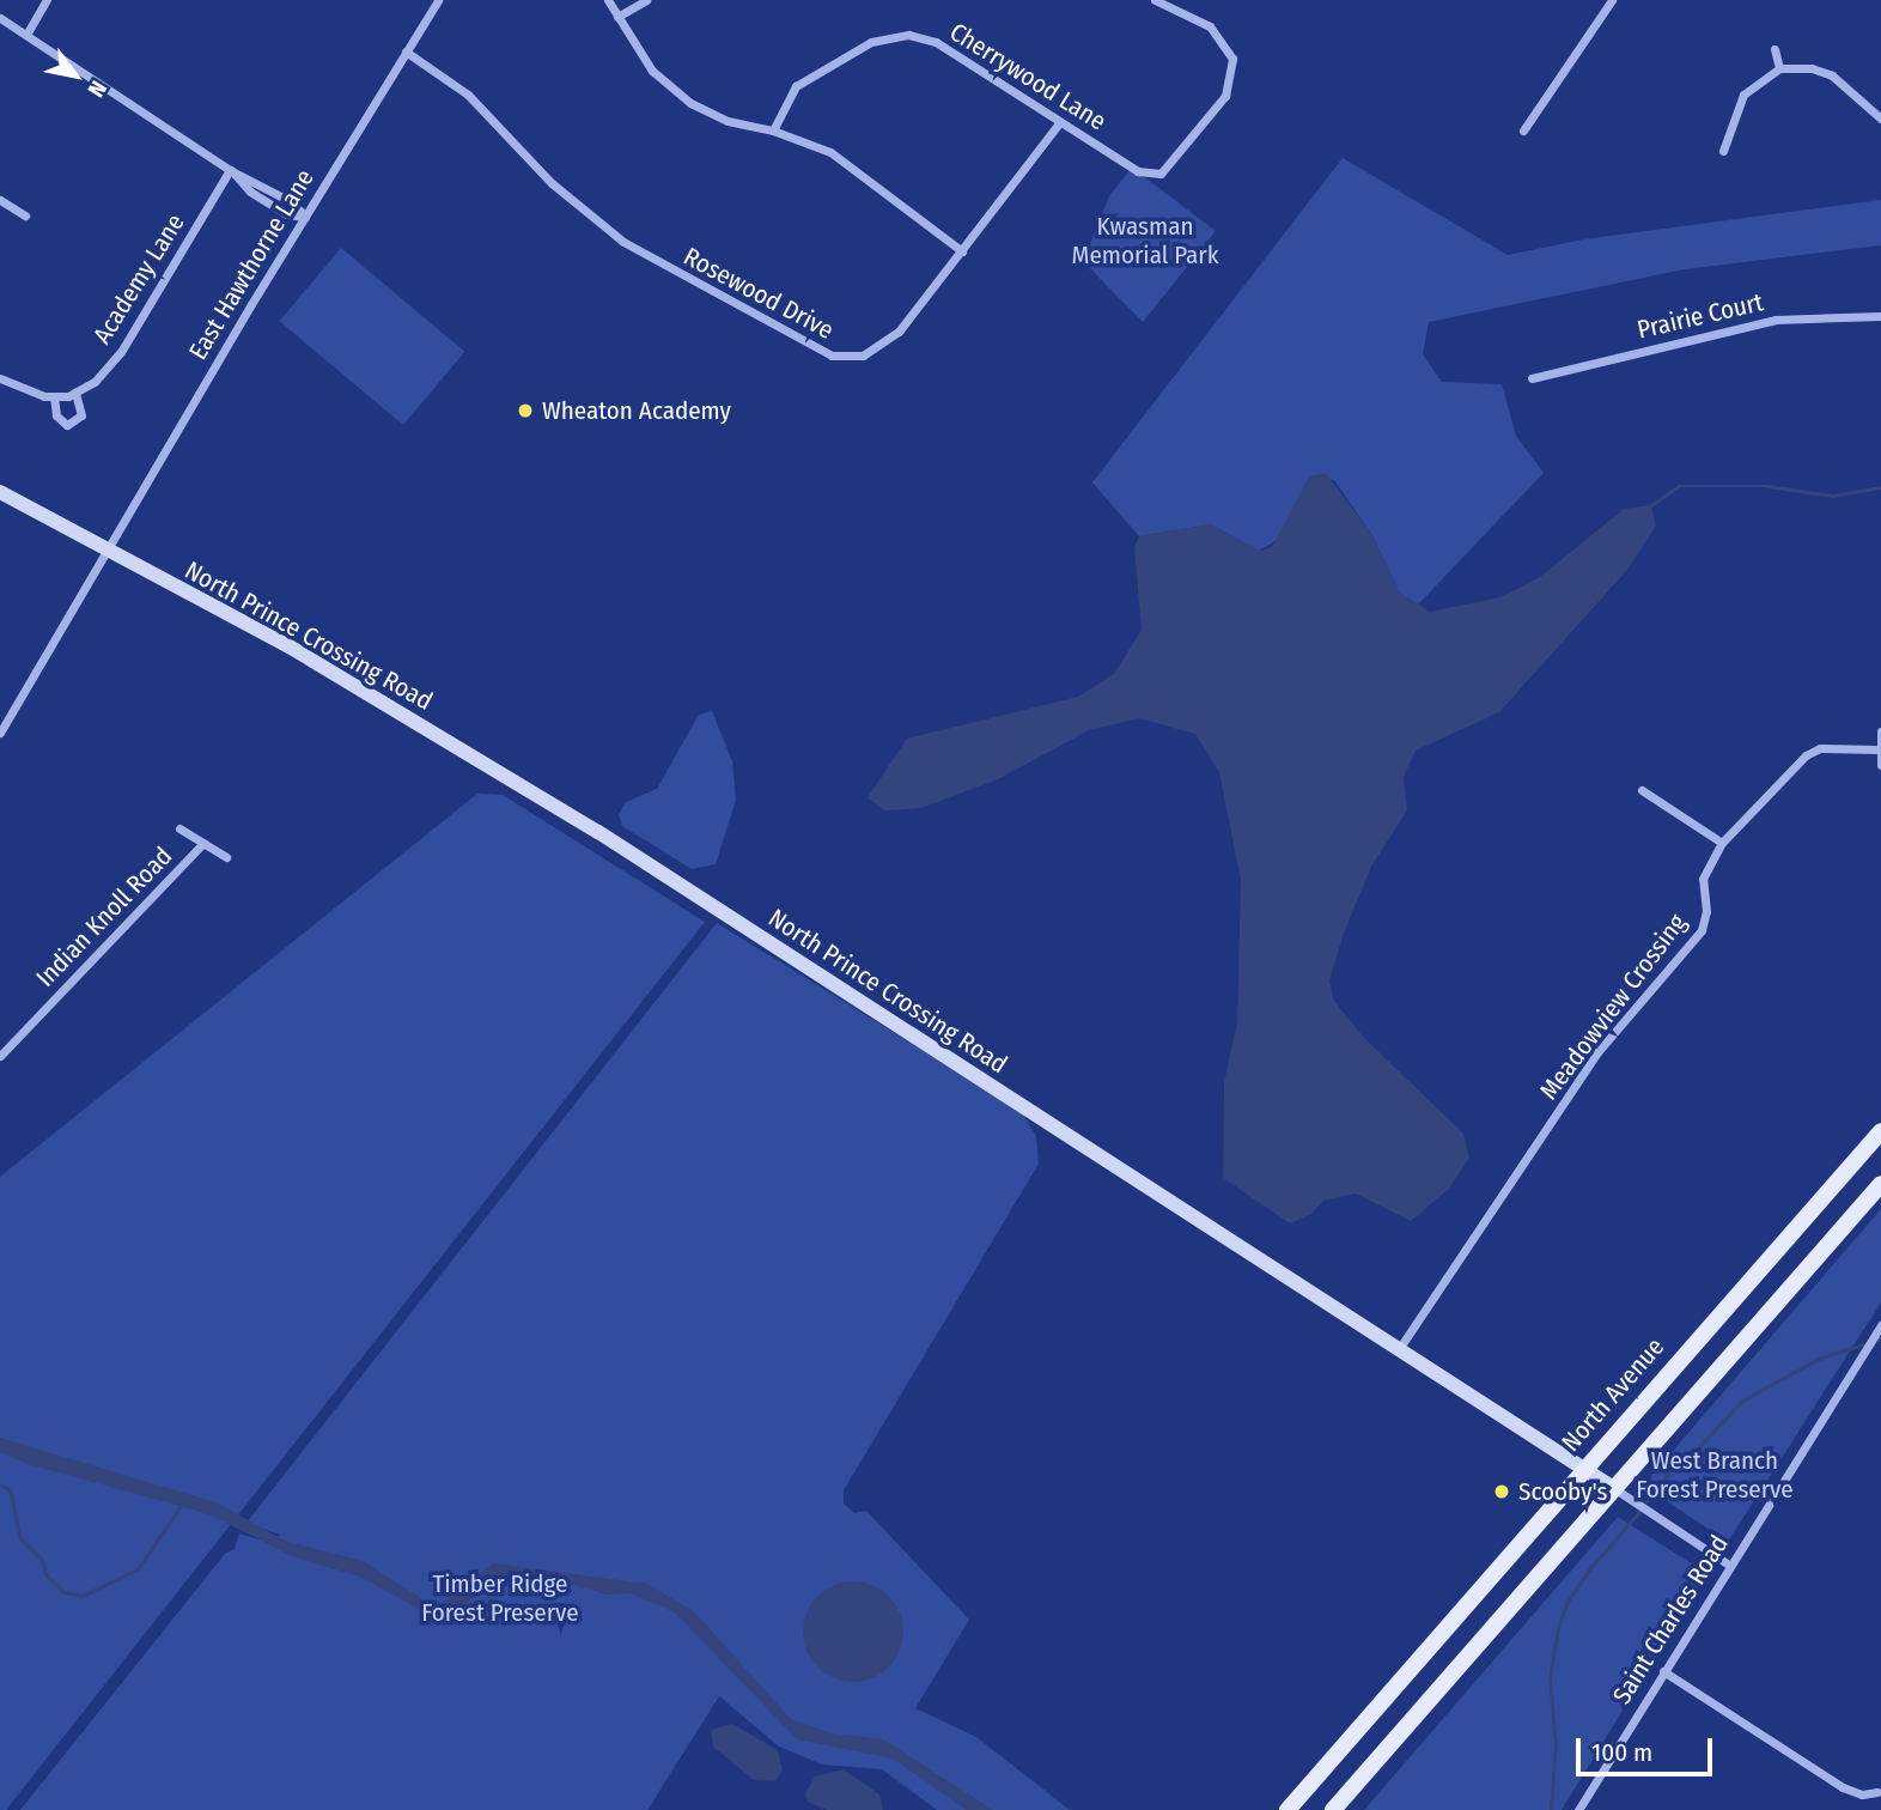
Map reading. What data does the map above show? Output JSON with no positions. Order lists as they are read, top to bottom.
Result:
{
  "streets": {
    "main road": ["North Avenue"],
    "street": [
      "Cherrywood Lane",
      "East Hawthorne Lane",
      "Academy Lane",
      "Rosewood Drive",
      "Prairie Court",
      "North Prince Crossing Road",
      "Indian Knoll Road",
      "Meadowview Crossing",
      "Saint Charles Road"
    ]
  },
  "crossings": [
    ["Cherrywood Lane", "Rosewood Drive"],
    ["East Hawthorne Lane", "Rosewood Drive"],
    ["East Hawthorne Lane", "North Prince Crossing Road"],
    ["North Prince Crossing Road", "Meadowview Crossing"],
    ["North Prince Crossing Road", "North Avenue"],
    ["North Prince Crossing Road", "Saint Charles Road"]
  ],
  "parks": ["Kwasman Memorial Park", "West Branch Forest Preserve", "Timber Ridge Forest Preserve"],
  "places": ["Wheaton Academy", "Scooby's"],
  "scale_bar": "100 m",
  "north": "bottom right"
}
